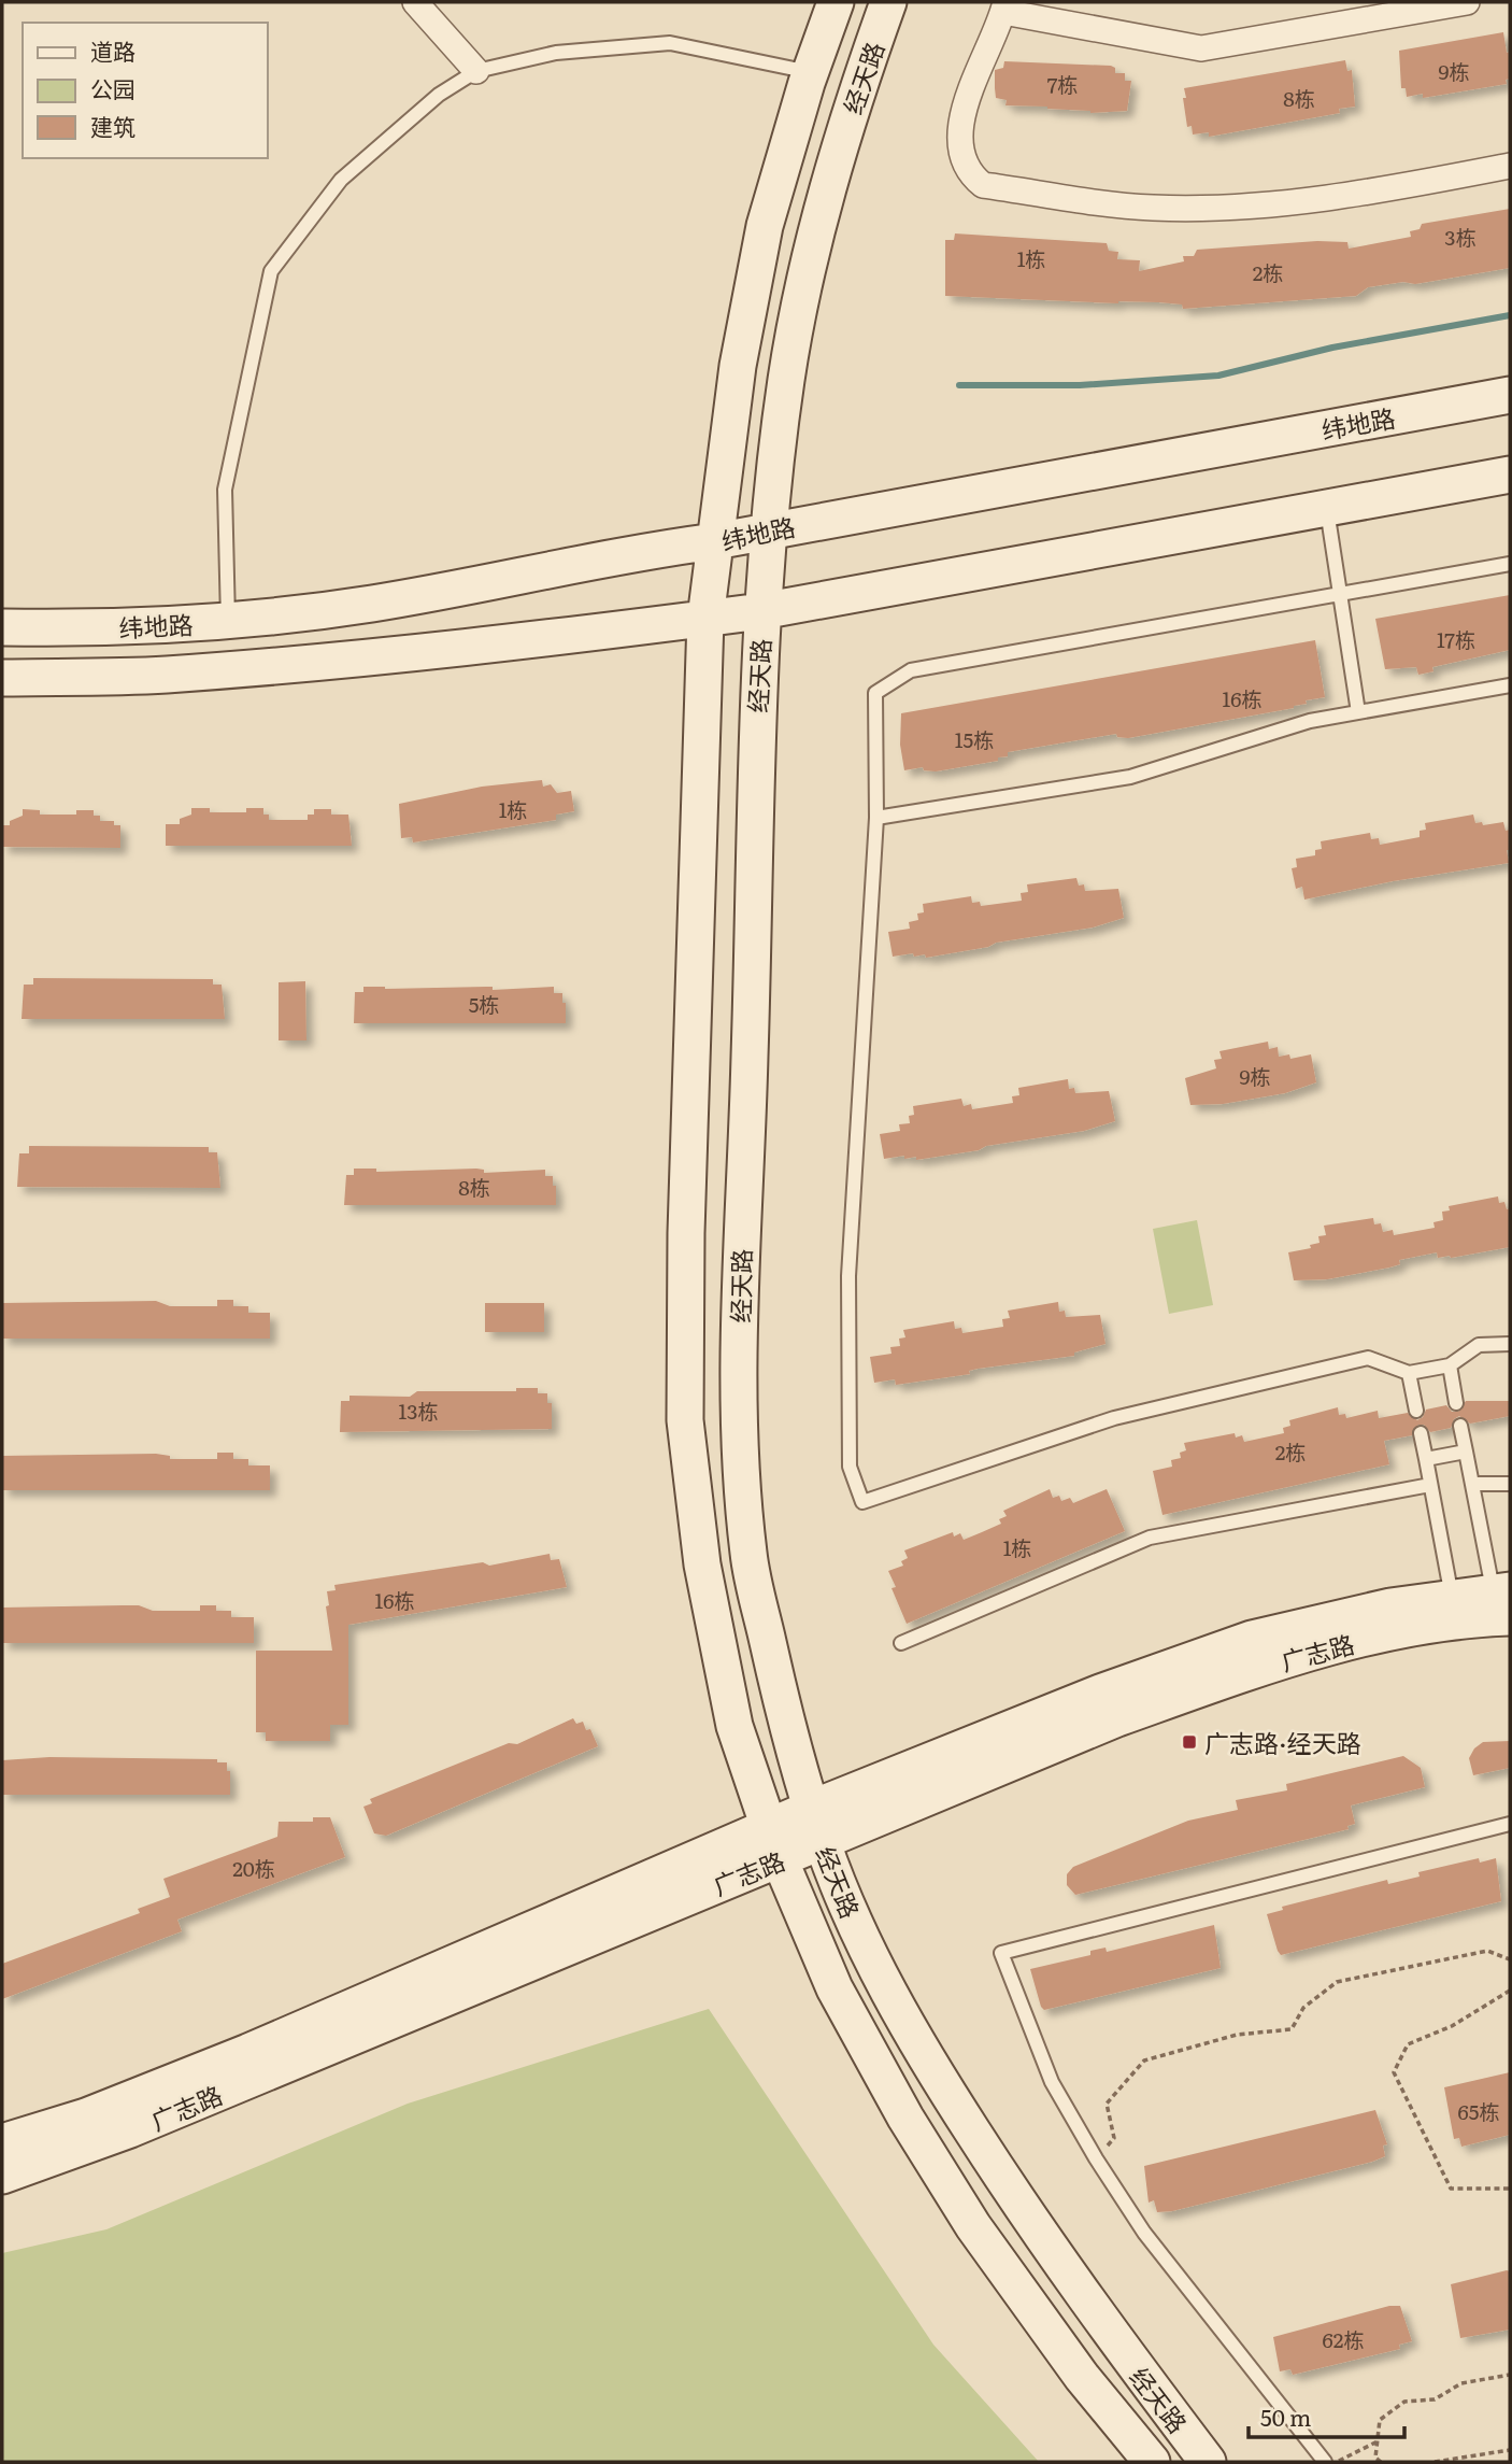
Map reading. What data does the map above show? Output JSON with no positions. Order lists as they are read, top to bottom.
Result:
{
  "streets": {
    "main road": ["经天路", "纬地路", "广志路"]
  },
  "crossings": [
    ["经天路", "纬地路"],
    ["经天路", "广志路"]
  ],
  "places": {
    "transit": ["广志路·经天路"]
  },
  "house_numbers": [
    "9栋",
    "7栋",
    "8栋",
    "3栋",
    "1栋",
    "2栋",
    "17栋",
    "16栋",
    "15栋",
    "1栋",
    "5栋",
    "9栋",
    "8栋",
    "13栋",
    "2栋",
    "1栋",
    "16栋",
    "20栋",
    "65栋",
    "62栋"
  ],
  "legend": ["道路", "公园", "建筑"],
  "scale_bar": "50 m"
}
